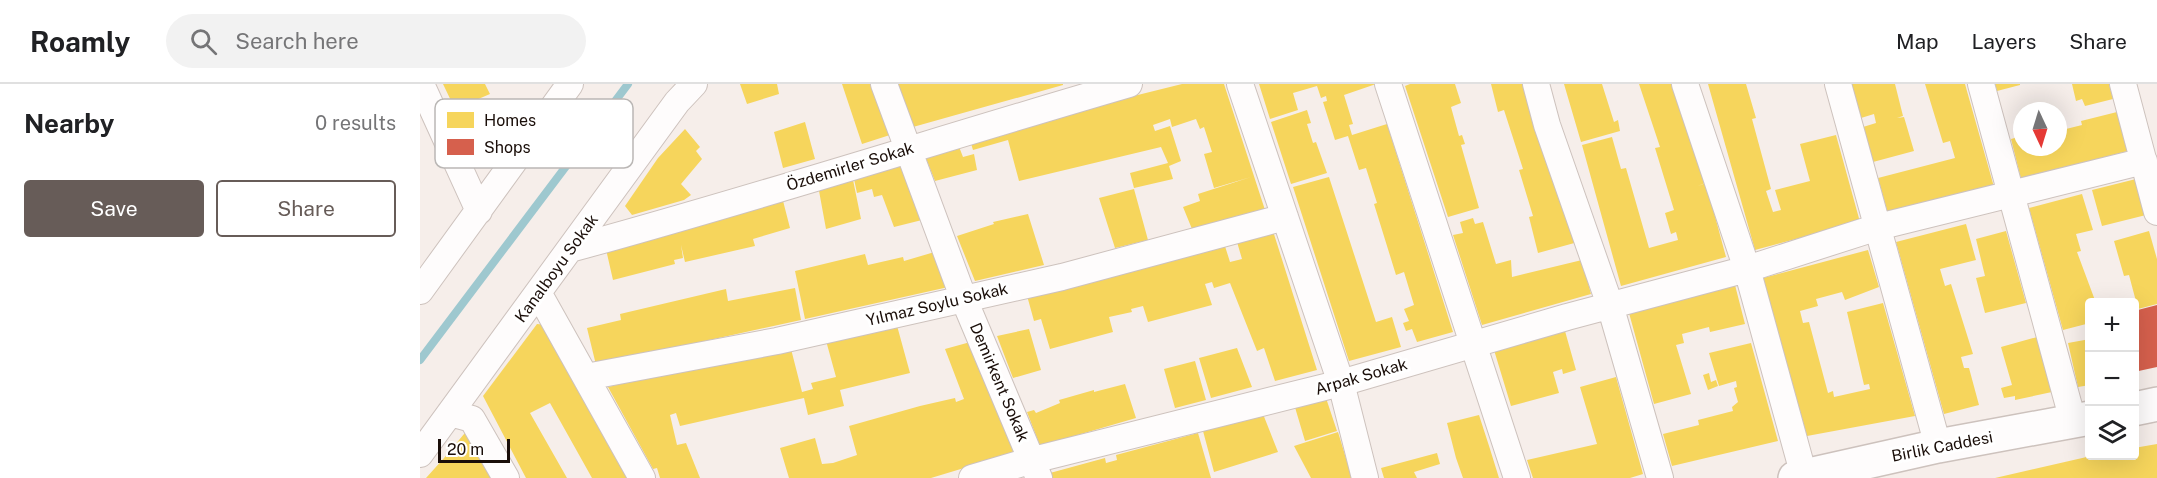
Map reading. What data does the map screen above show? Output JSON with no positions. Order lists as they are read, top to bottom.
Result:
{
  "streets": {
    "main road": ["Birlik Caddesi"],
    "street": [
      "Özdemirler Sokak",
      "Kanalboyu Sokak",
      "Yılmaz Soylu Sokak",
      "Arpak Sokak",
      "Demirkent Sokak"
    ]
  },
  "crossings": [
    ["Özdemirler Sokak", "Kanalboyu Sokak"],
    ["Özdemirler Sokak", "Demirkent Sokak"],
    ["Yılmaz Soylu Sokak", "Demirkent Sokak"],
    ["Arpak Sokak", "Demirkent Sokak"]
  ],
  "legend": ["Homes", "Shops"],
  "scale_bar": "20 m",
  "north": "bottom",
  "page": {
    "header": "Roamly",
    "search": "Search here",
    "nav": ["Map", "Layers", "Share"],
    "heading": ["Nearby", "0 results"],
    "buttons": ["Save", "Share"],
    "map_buttons": ["+", "−"],
    "scale": "20 m"
  }
}
